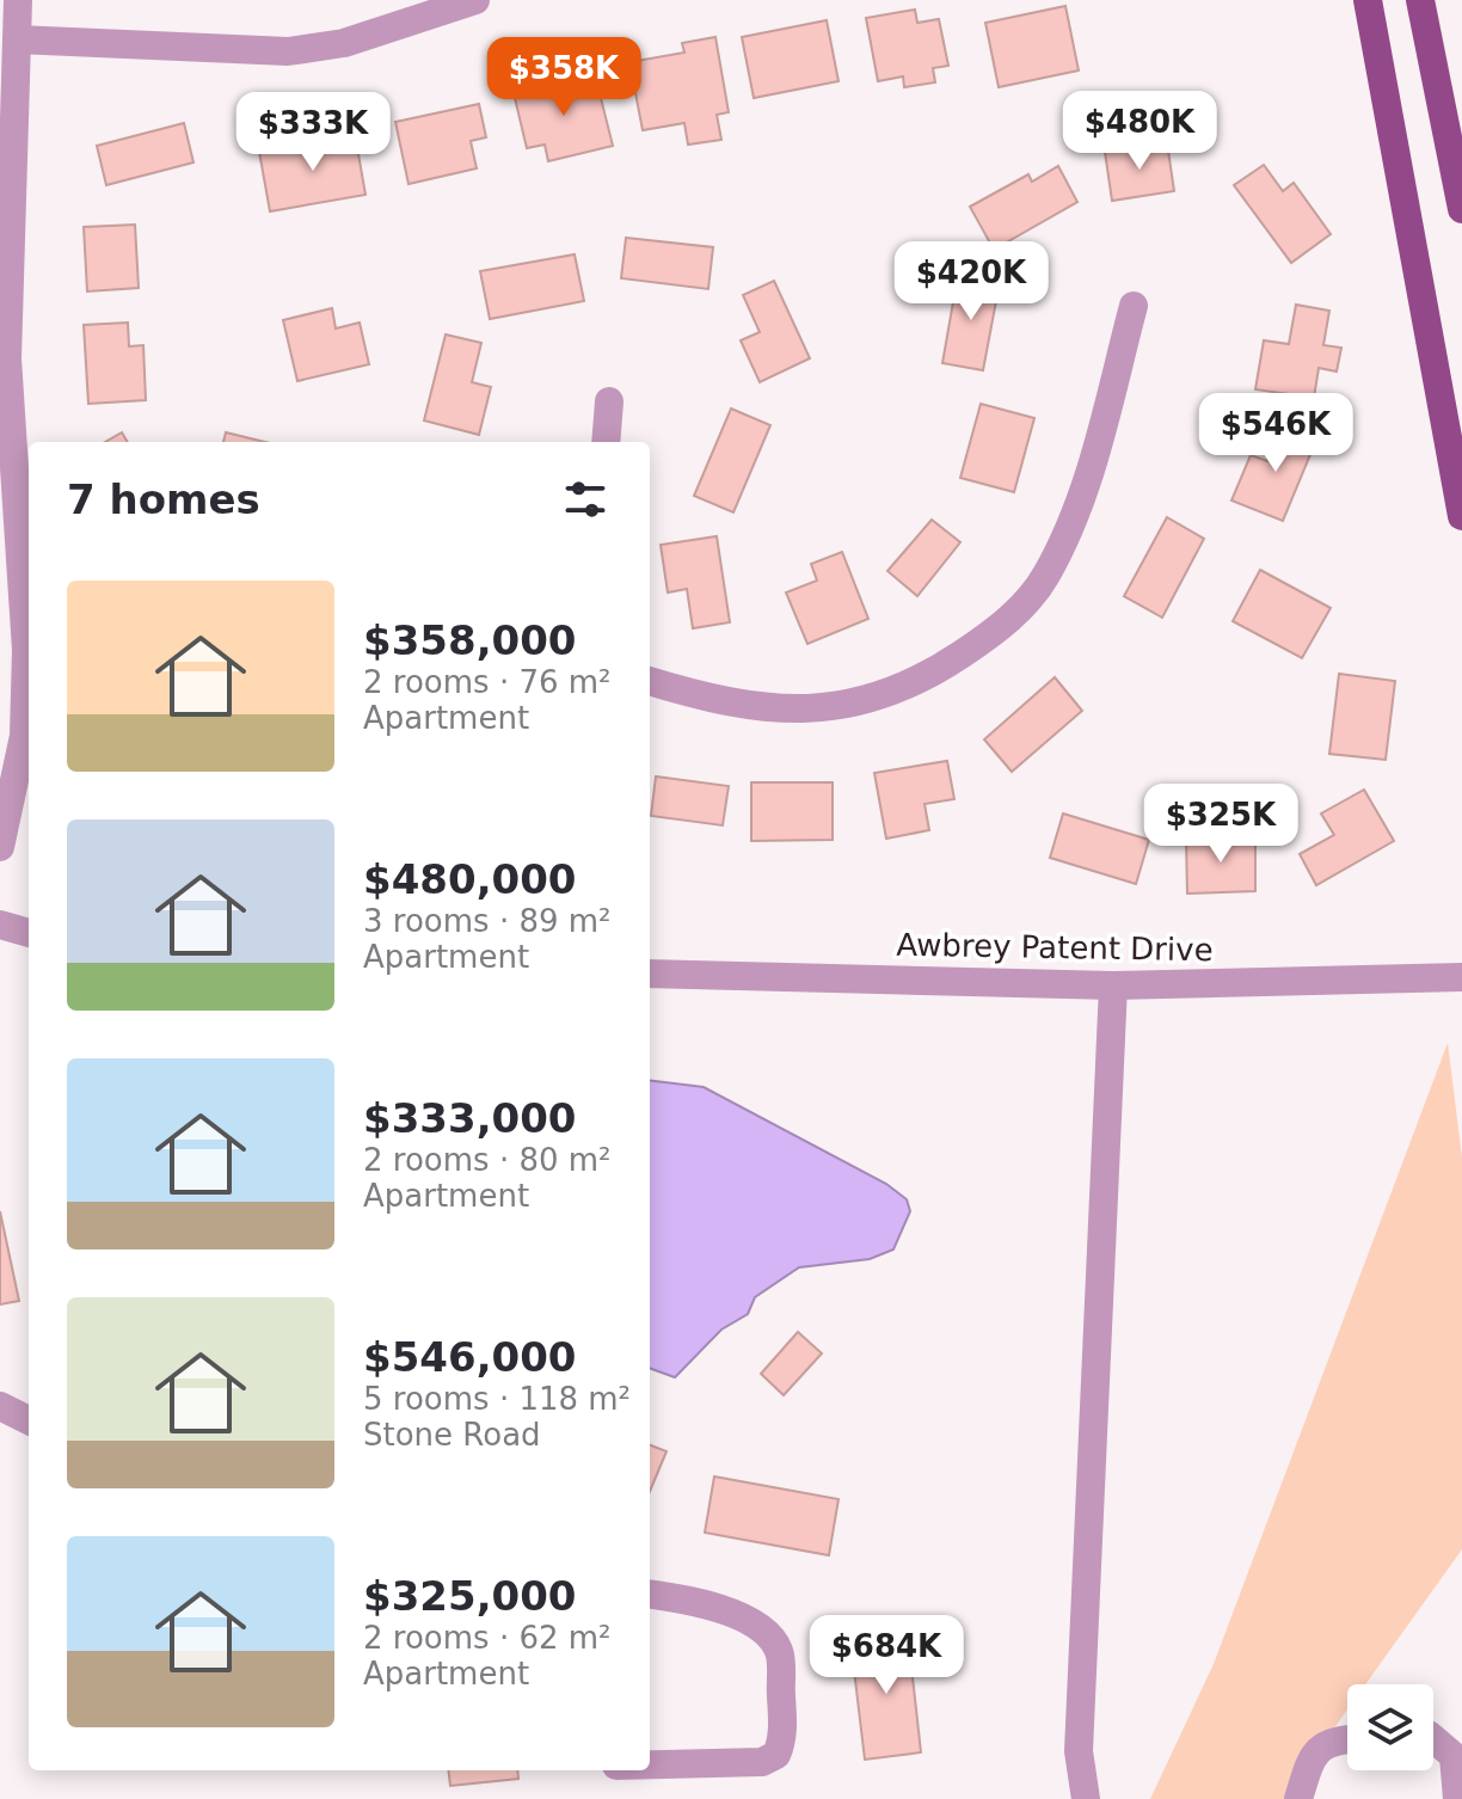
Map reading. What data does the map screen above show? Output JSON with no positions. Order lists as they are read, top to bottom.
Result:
{
  "streets": {
    "street": ["Awbrey Patent Drive"]
  },
  "page": {
    "price": [
      "$358K",
      "$480K",
      "$333K",
      "$420K",
      "$546K",
      "$325K",
      "$684K"
    ],
    "heading": "7 homes",
    "list": [
      {
        "name": "$358,000",
        "note": "2 rooms · 76 m² · Apartment"
      },
      {
        "name": "$480,000",
        "note": "3 rooms · 89 m² · Apartment"
      },
      {
        "name": "$333,000",
        "note": "2 rooms · 80 m² · Apartment"
      },
      {
        "name": "$546,000",
        "note": "5 rooms · 118 m² · Stone Road"
      },
      {
        "name": "$325,000",
        "note": "2 rooms · 62 m² · Apartment"
      }
    ]
  }
}
